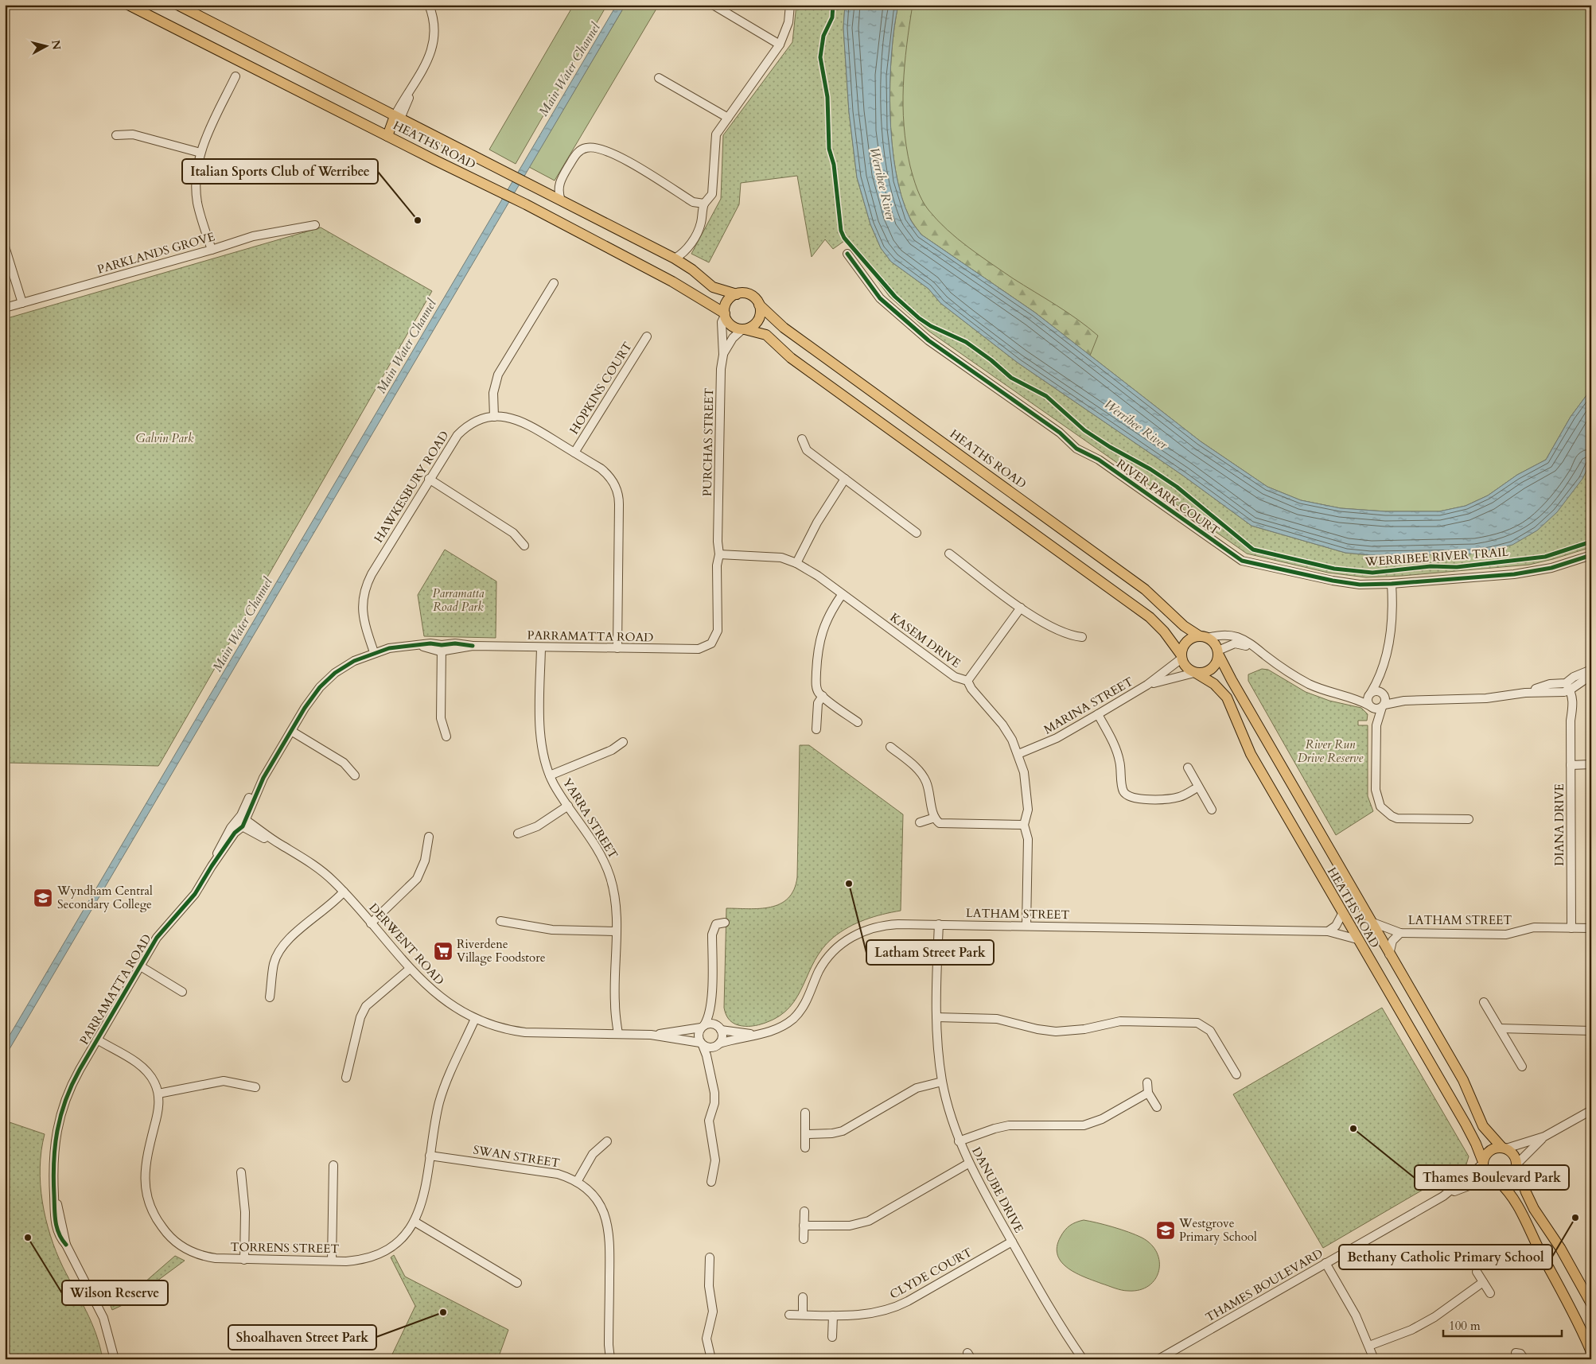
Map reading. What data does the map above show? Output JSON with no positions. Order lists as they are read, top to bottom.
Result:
{
  "streets": {
    "main road": ["HEATHS ROAD"],
    "street": [
      "PARKLANDS GROVE",
      "HOPKINS COURT",
      "PURCHAS STREET",
      "HAWKESBURY ROAD",
      "RIVER PARK COURT",
      "PARRAMATTA ROAD",
      "KASEM DRIVE",
      "MARINA STREET",
      "YARRA STREET",
      "DIANA DRIVE",
      "LATHAM STREET",
      "DERWENT ROAD",
      "SWAN STREET",
      "DANUBE DRIVE",
      "TORRENS STREET",
      "CLYDE COURT",
      "THAMES BOULEVARD"
    ],
    "cycle path": ["WERRIBEE RIVER TRAIL"]
  },
  "crossings": [
    ["HEATHS ROAD", "PURCHAS STREET"],
    ["HEATHS ROAD", "MARINA STREET"],
    ["HEATHS ROAD", "LATHAM STREET"],
    ["HEATHS ROAD", "THAMES BOULEVARD"],
    ["HOPKINS COURT", "HAWKESBURY ROAD"],
    ["PURCHAS STREET", "PARRAMATTA ROAD"],
    ["PURCHAS STREET", "KASEM DRIVE"],
    ["HAWKESBURY ROAD", "PARRAMATTA ROAD"],
    ["PARRAMATTA ROAD", "YARRA STREET"],
    ["PARRAMATTA ROAD", "DERWENT ROAD"],
    ["PARRAMATTA ROAD", "TORRENS STREET"],
    ["KASEM DRIVE", "MARINA STREET"],
    ["KASEM DRIVE", "LATHAM STREET"],
    ["YARRA STREET", "DERWENT ROAD"],
    ["DIANA DRIVE", "LATHAM STREET"],
    ["LATHAM STREET", "DERWENT ROAD"],
    ["LATHAM STREET", "DANUBE DRIVE"],
    ["DERWENT ROAD", "TORRENS STREET"],
    ["SWAN STREET", "TORRENS STREET"],
    ["DANUBE DRIVE", "CLYDE COURT"]
  ],
  "water": ["Main Water Channel", "Werribee River"],
  "parks": ["Galvin Park", "Parramatta Road Park", "River Run Drive Reserve"],
  "places": {
    "other": [
      "Italian Sports Club of Werribee",
      "Latham Street Park",
      "Thames Boulevard Park",
      "Bethany Catholic Primary School",
      "Wilson Reserve",
      "Shoalhaven Street Park"
    ],
    "school or university": ["Wyndham Central Secondary College", "Westgrove Primary School"],
    "supermarket": ["Riverdene Village Foodstore"]
  },
  "scale_bar": "100 m",
  "north": "right"
}
